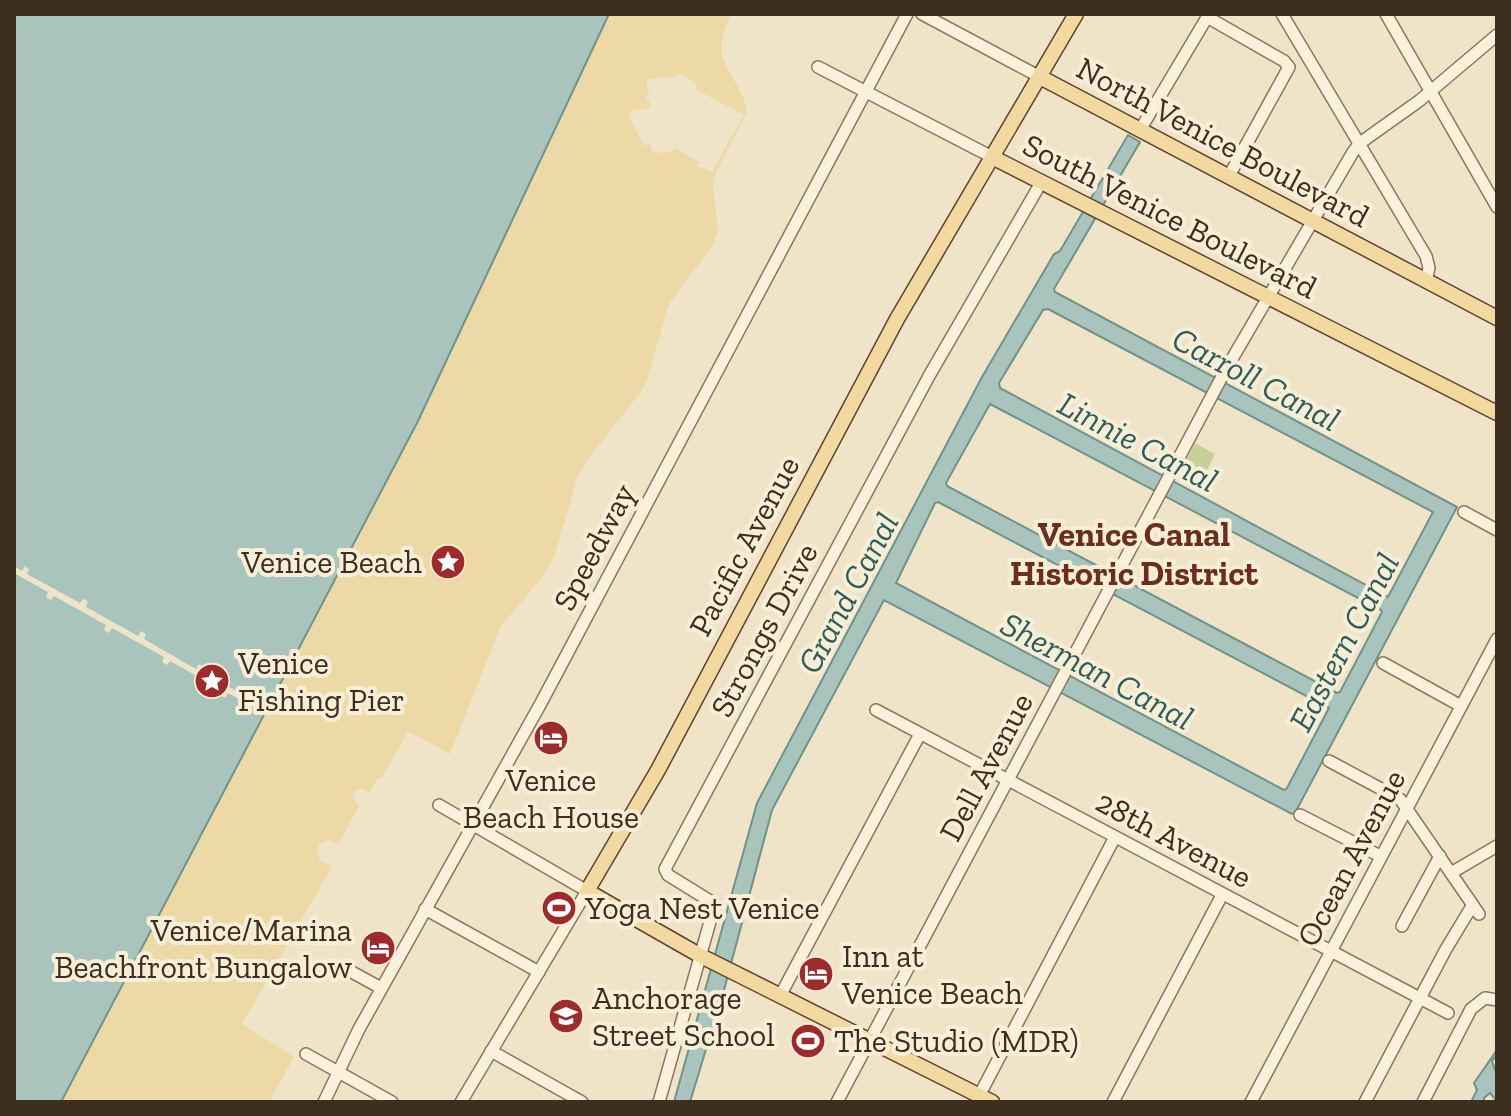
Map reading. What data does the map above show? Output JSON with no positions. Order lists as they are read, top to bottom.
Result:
{
  "streets": {
    "main road": ["North Venice Boulevard", "South Venice Boulevard", "Pacific Avenue"],
    "street": [
      "Speedway",
      "Strongs Drive",
      "Dell Avenue",
      "28th Avenue",
      "Ocean Avenue"
    ]
  },
  "crossings": [
    ["North Venice Boulevard", "Pacific Avenue"],
    ["North Venice Boulevard", "Dell Avenue"],
    ["South Venice Boulevard", "Pacific Avenue"],
    ["South Venice Boulevard", "Speedway"],
    ["South Venice Boulevard", "Strongs Drive"],
    ["South Venice Boulevard", "Dell Avenue"],
    ["Dell Avenue", "28th Avenue"],
    ["28th Avenue", "Ocean Avenue"]
  ],
  "districts": ["Venice Canal Historic District"],
  "water": [
    "Carroll Canal",
    "Linnie Canal",
    "Grand Canal",
    "Eastern Canal",
    "Sherman Canal"
  ],
  "places": {
    "place": ["Venice Beach", "Venice Fishing Pier"],
    "hotel": ["Venice Beach House", "Venice/Marina Beachfront Bungalow", "Inn at Venice Beach"],
    "sports": ["Yoga Nest Venice", "The Studio (MDR)"],
    "school or university": ["Anchorage Street School"]
  }
}
